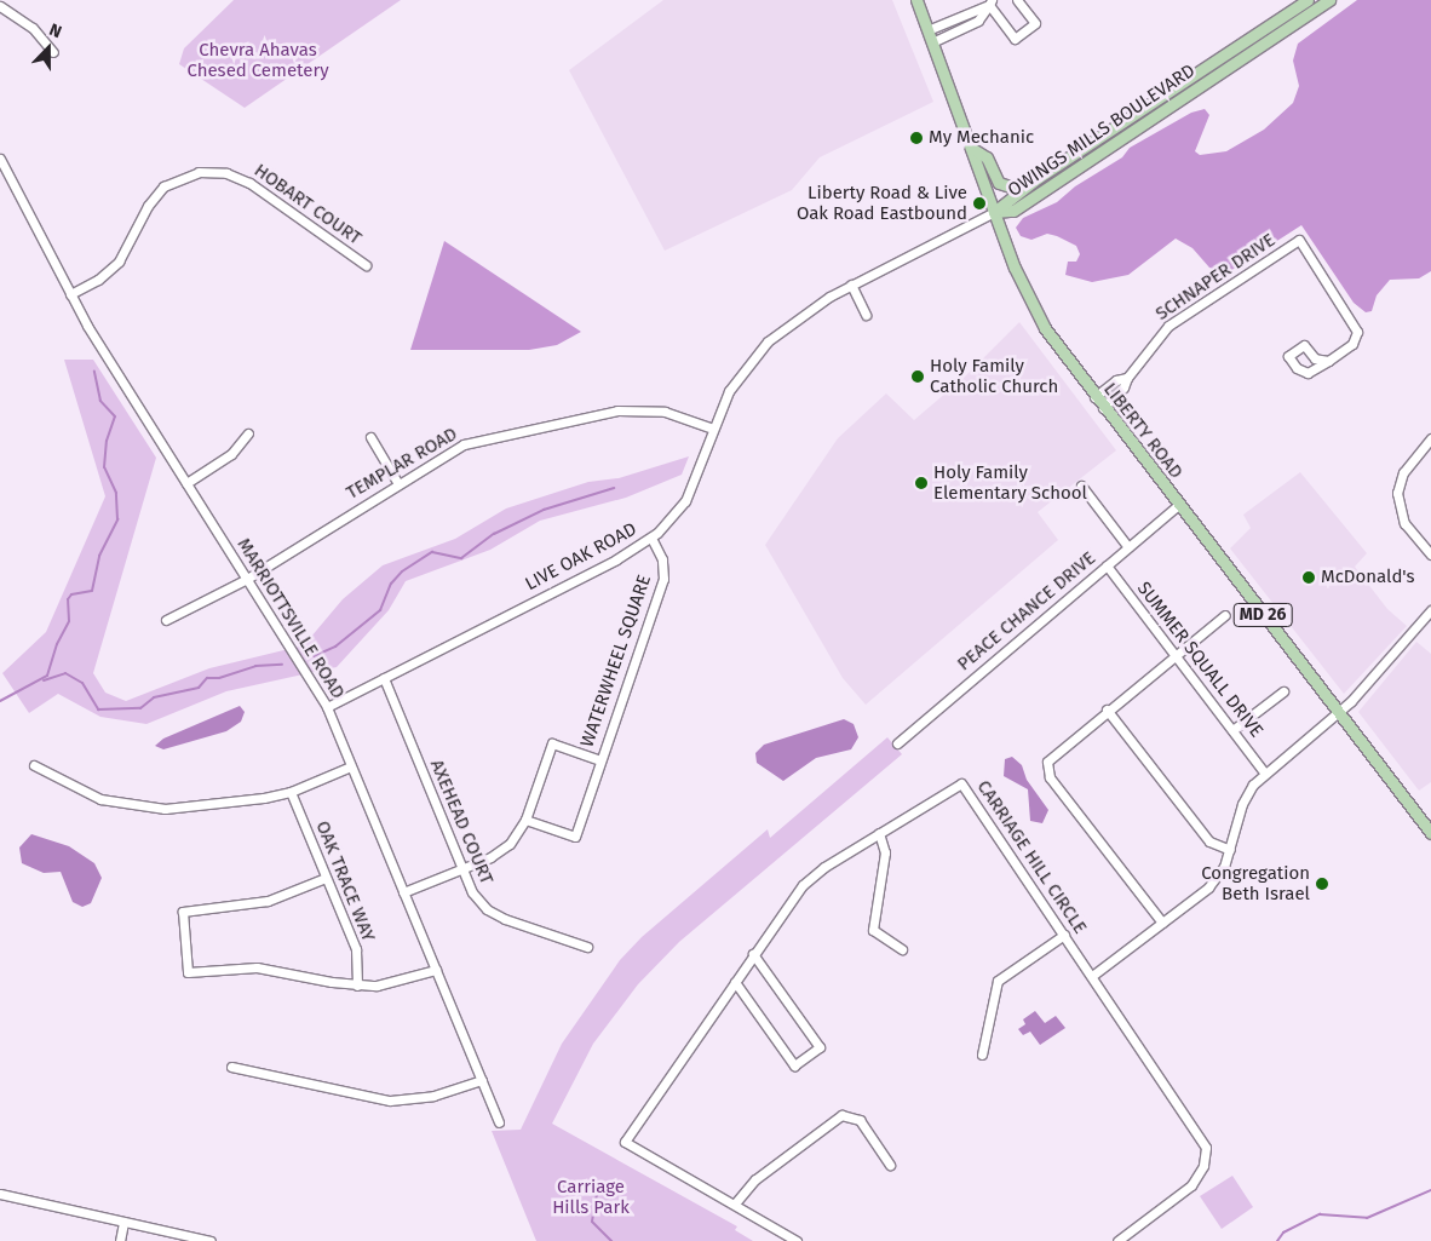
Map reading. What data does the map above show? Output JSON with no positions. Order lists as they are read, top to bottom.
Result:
{
  "streets": {
    "main road": ["OWINGS MILLS BOULEVARD", "LIBERTY ROAD", "MD 26"],
    "street": [
      "HOBART COURT",
      "SCHNAPER DRIVE",
      "TEMPLAR ROAD",
      "LIVE OAK ROAD",
      "PEACE CHANCE DRIVE",
      "MARRIOTTSVILLE ROAD",
      "SUMMER SQUALL DRIVE",
      "WATERWHEEL SQUARE",
      "AXEHEAD COURT",
      "CARRIAGE HILL CIRCLE",
      "OAK TRACE WAY"
    ]
  },
  "crossings": [
    ["OWINGS MILLS BOULEVARD", "LIBERTY ROAD"],
    ["OWINGS MILLS BOULEVARD", "LIVE OAK ROAD"],
    ["HOBART COURT", "MARRIOTTSVILLE ROAD"],
    ["SCHNAPER DRIVE", "LIBERTY ROAD"],
    ["LIBERTY ROAD", "LIVE OAK ROAD"],
    ["LIBERTY ROAD", "PEACE CHANCE DRIVE"],
    ["TEMPLAR ROAD", "LIVE OAK ROAD"],
    ["TEMPLAR ROAD", "MARRIOTTSVILLE ROAD"],
    ["LIVE OAK ROAD", "MARRIOTTSVILLE ROAD"],
    ["LIVE OAK ROAD", "WATERWHEEL SQUARE"],
    ["LIVE OAK ROAD", "AXEHEAD COURT"],
    ["PEACE CHANCE DRIVE", "SUMMER SQUALL DRIVE"],
    ["MARRIOTTSVILLE ROAD", "WATERWHEEL SQUARE"],
    ["WATERWHEEL SQUARE", "AXEHEAD COURT"]
  ],
  "parks": ["Chevra Ahavas Chesed Cemetery", "Carriage Hills Park"],
  "places": [
    "My Mechanic",
    "Liberty Road & Live Oak Road Eastbound",
    "Holy Family Catholic Church",
    "Holy Family Elementary School",
    "McDonald's",
    "Congregation Beth Israel"
  ],
  "north": "top"
}
